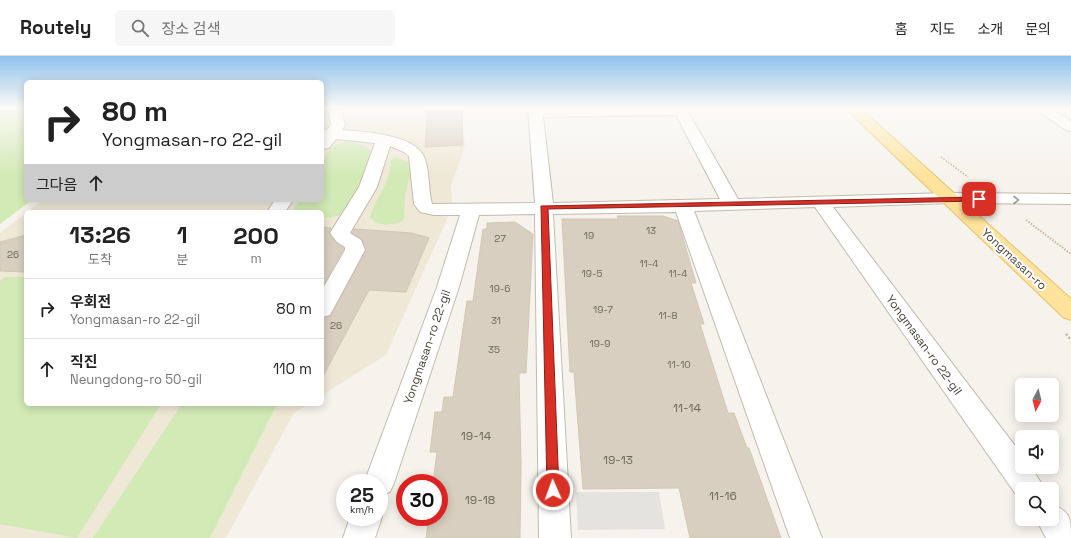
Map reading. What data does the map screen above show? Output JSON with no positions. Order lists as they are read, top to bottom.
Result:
{
  "streets": {
    "main road": ["Yongmasan-ro"],
    "street": ["Yongmasan-ro 22-gil"]
  },
  "house_numbers": [
    "13",
    "19",
    "27",
    "26",
    "11-4",
    "19-5",
    "11-4",
    "19-6",
    "19-7",
    "11-8",
    "31",
    "26",
    "19-9",
    "35",
    "11-10",
    "11-14",
    "19-14",
    "19-13",
    "11-16",
    "19-18"
  ],
  "north": "bottom",
  "page": {
    "header": "Routely",
    "search": "장소 검색",
    "nav": [
      "홈",
      "지도",
      "소개",
      "문의"
    ],
    "turn": ["80 m", "Yongmasan-ro 22-gil"],
    "then": "그다음",
    "eta": [
      "13:26",
      "도착",
      "1",
      "분",
      "200",
      "m"
    ],
    "list": [
      {
        "name": "우회전",
        "note": "Yongmasan-ro 22-gil",
        "value": "80 m"
      },
      {
        "name": "직진",
        "note": "Neungdong-ro 50-gil",
        "value": "110 m"
      }
    ],
    "speed": "25 km/h",
    "limit": "30"
  }
}
